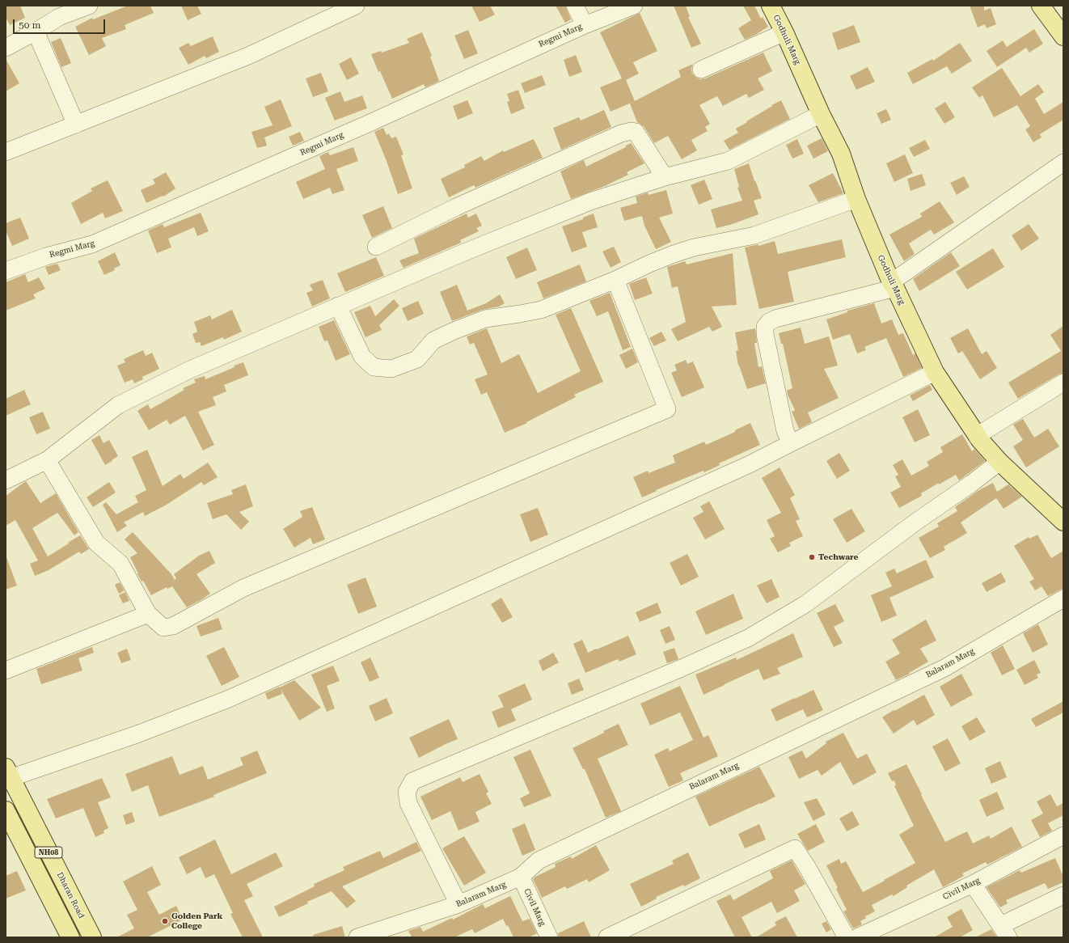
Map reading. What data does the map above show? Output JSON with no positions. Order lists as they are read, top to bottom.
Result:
{
  "streets": {
    "main road": ["Godhuli Marg", "NH08", "Dharan Road"],
    "street": ["Regmi Marg", "Balaram Marg", "Civil Marg"]
  },
  "crossings": [
    ["Balaram Marg", "Civil Marg"]
  ],
  "places": ["Techware", "Golden Park College"],
  "scale_bar": "50 m"
}
